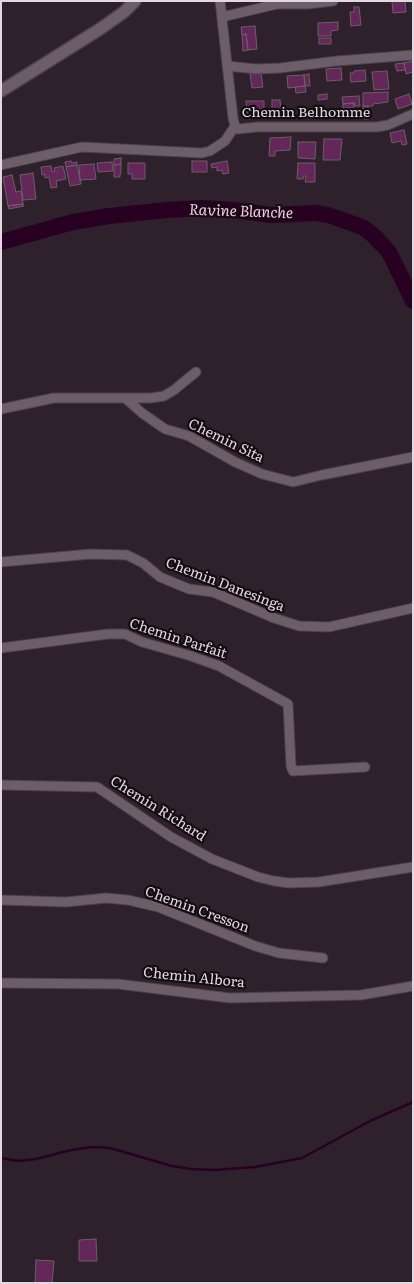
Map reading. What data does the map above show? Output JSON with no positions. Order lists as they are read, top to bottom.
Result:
{
  "streets": {
    "street": [
      "Chemin Belhomme",
      "Chemin Sita",
      "Chemin Danesinga",
      "Chemin Parfait",
      "Chemin Richard",
      "Chemin Cresson",
      "Chemin Albora"
    ]
  },
  "water": ["Ravine Blanche"]
}
